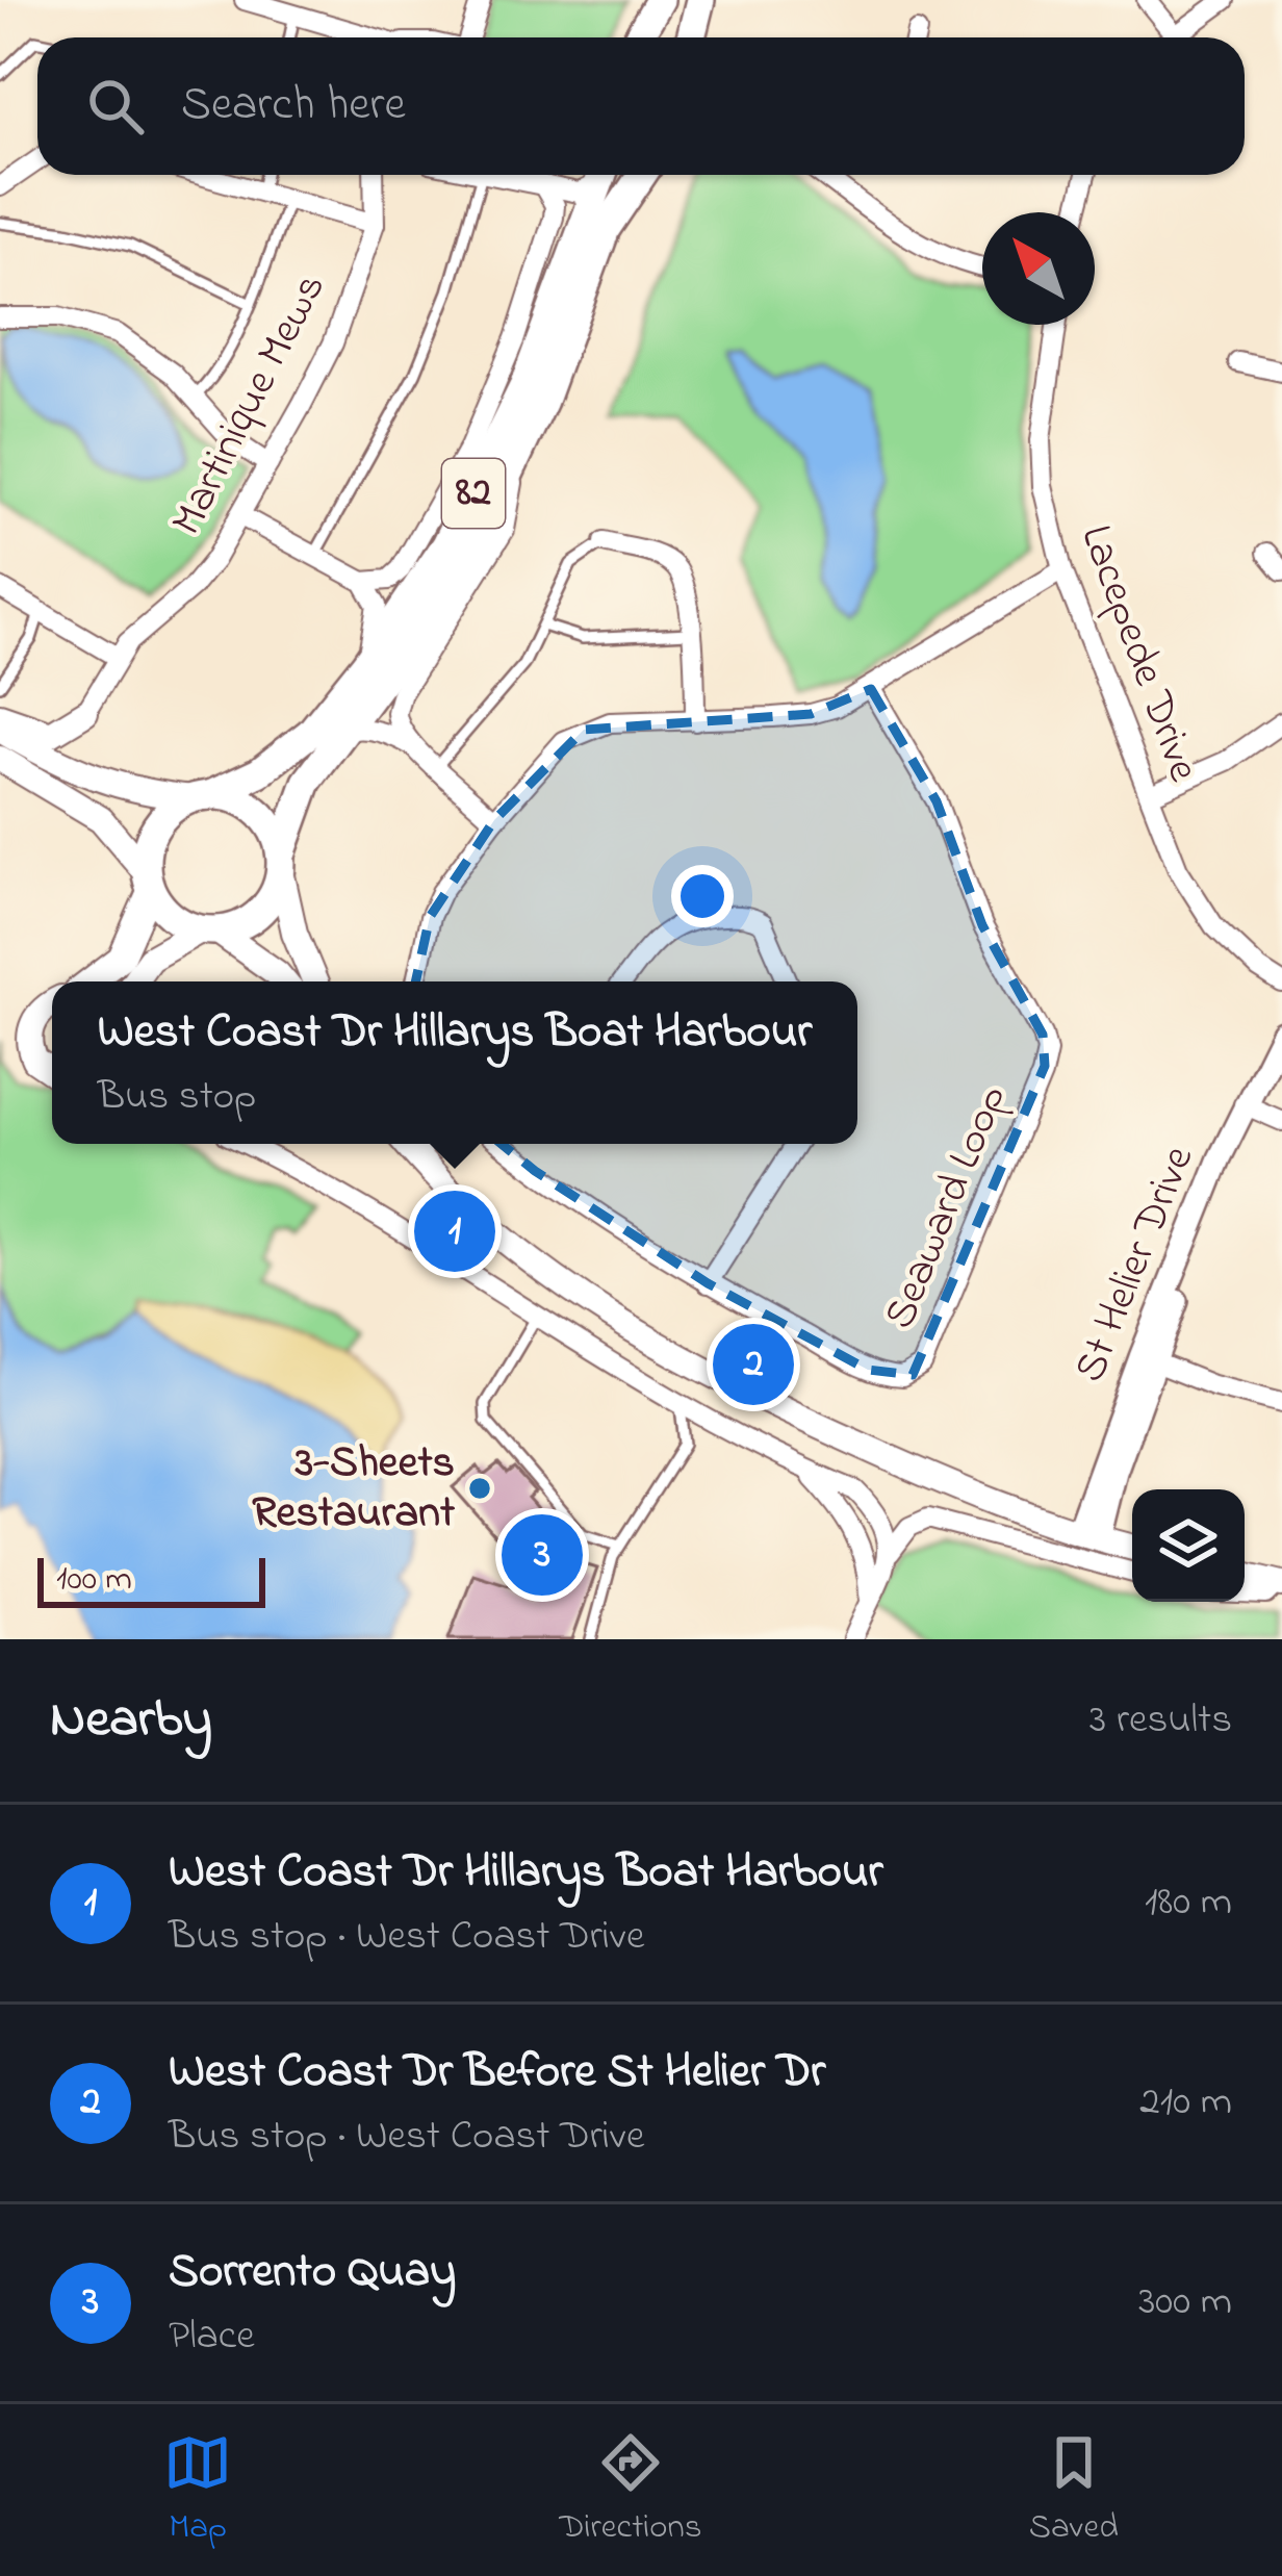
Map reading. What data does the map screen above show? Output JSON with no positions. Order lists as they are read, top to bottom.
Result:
{
  "streets": {
    "main road": ["82"],
    "street": [
      "Martinique Mews",
      "Lacepede Drive",
      "Seaward Loop",
      "St Helier Drive"
    ]
  },
  "places": ["3-Sheets Restaurant"],
  "scale_bar": "100 m",
  "north": "top left",
  "page": {
    "search": "Search here",
    "popup": ["West Coast Dr Hillarys Boat Harbour", "Bus stop"],
    "pins": ["1", "2", "3"],
    "scale": "100 m",
    "heading": ["Nearby", "3 results"],
    "list": [
      {
        "mark": "1",
        "name": "West Coast Dr Hillarys Boat Harbour",
        "note": "Bus stop · West Coast Drive",
        "value": "180 m"
      },
      {
        "mark": "2",
        "name": "West Coast Dr Before St Helier Dr",
        "note": "Bus stop · West Coast Drive",
        "value": "210 m"
      },
      {
        "mark": "3",
        "name": "Sorrento Quay",
        "note": "Place",
        "value": "300 m"
      }
    ],
    "nav": ["Map", "Directions", "Saved"]
  }
}
